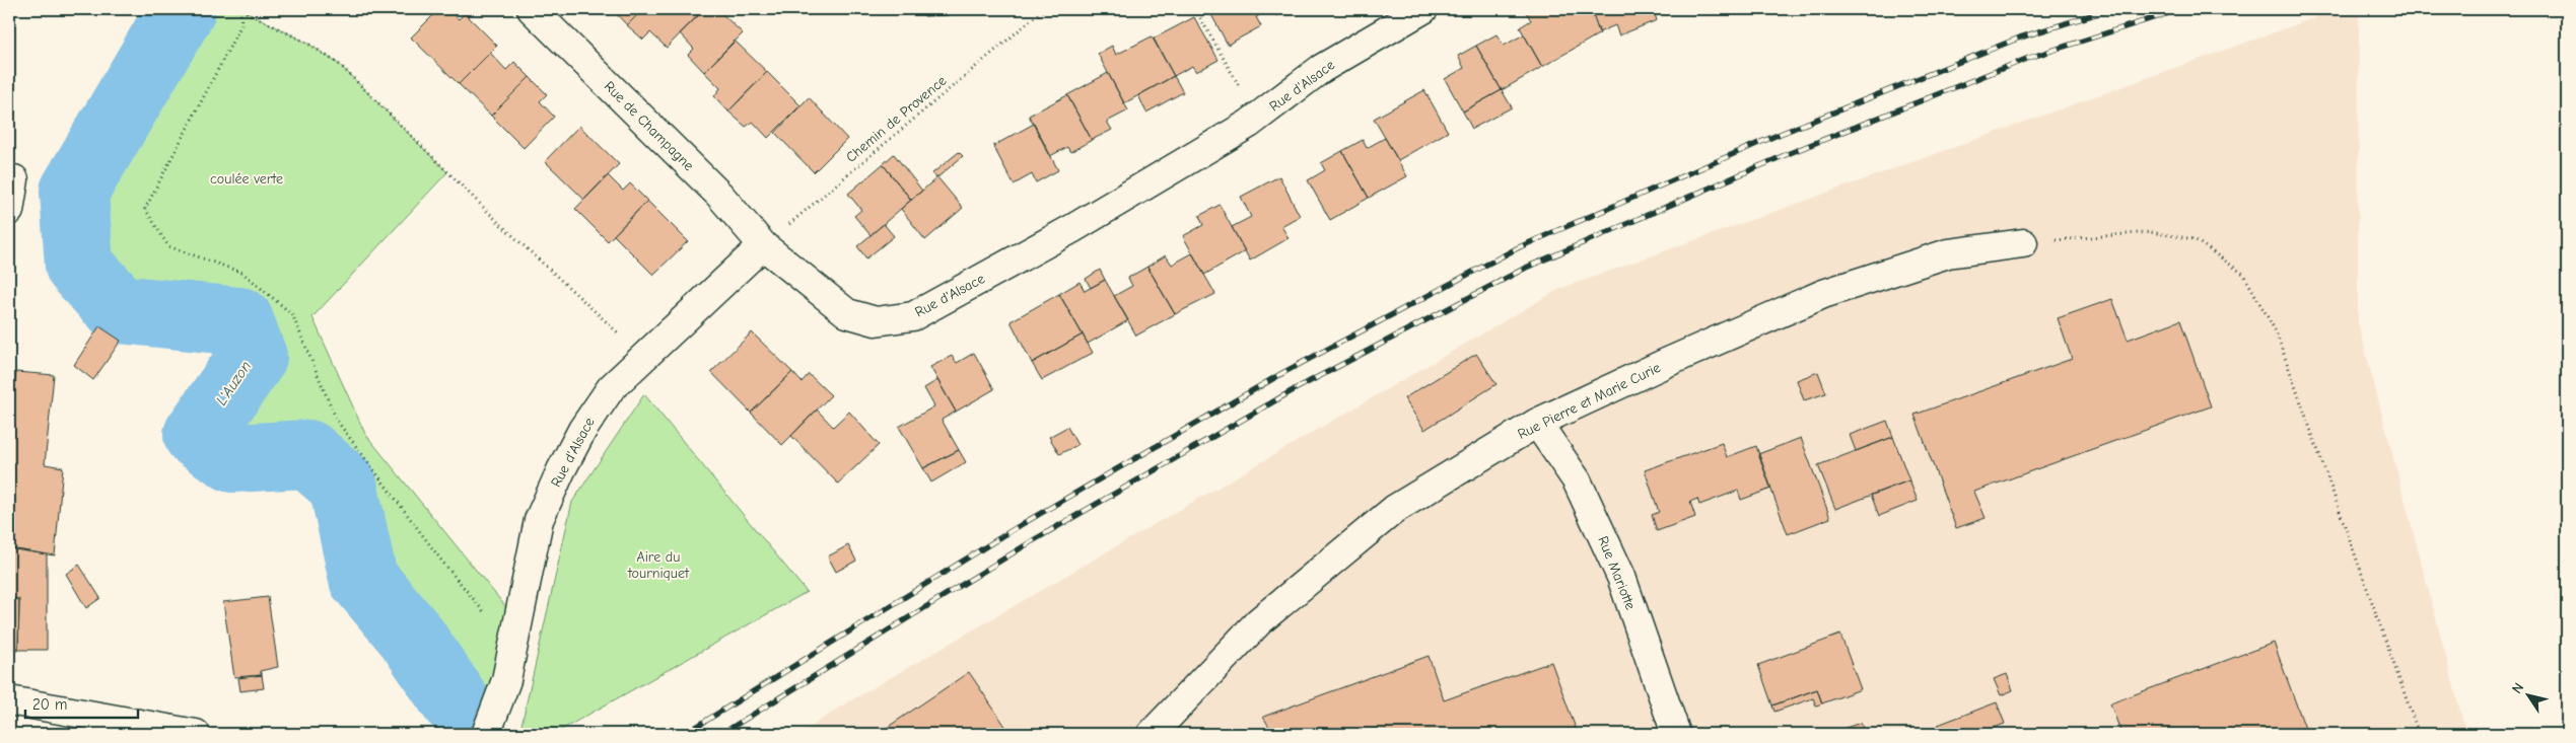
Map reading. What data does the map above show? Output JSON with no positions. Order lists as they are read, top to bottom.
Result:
{
  "streets": {
    "street": [
      "Rue d'Alsace",
      "Rue de Champagne",
      "Rue Pierre et Marie Curie",
      "Rue Mariotte"
    ],
    "path": ["Chemin de Provence"]
  },
  "crossings": [
    ["Rue d'Alsace", "Chemin de Provence"],
    ["Rue d'Alsace", "Rue de Champagne"],
    ["Chemin de Provence", "Rue de Champagne"],
    ["Rue Pierre et Marie Curie", "Rue Mariotte"]
  ],
  "water": ["L'Auzon"],
  "parks": ["coulée verte", "Aire du tourniquet"],
  "scale_bar": "20 m",
  "north": "top left"
}
